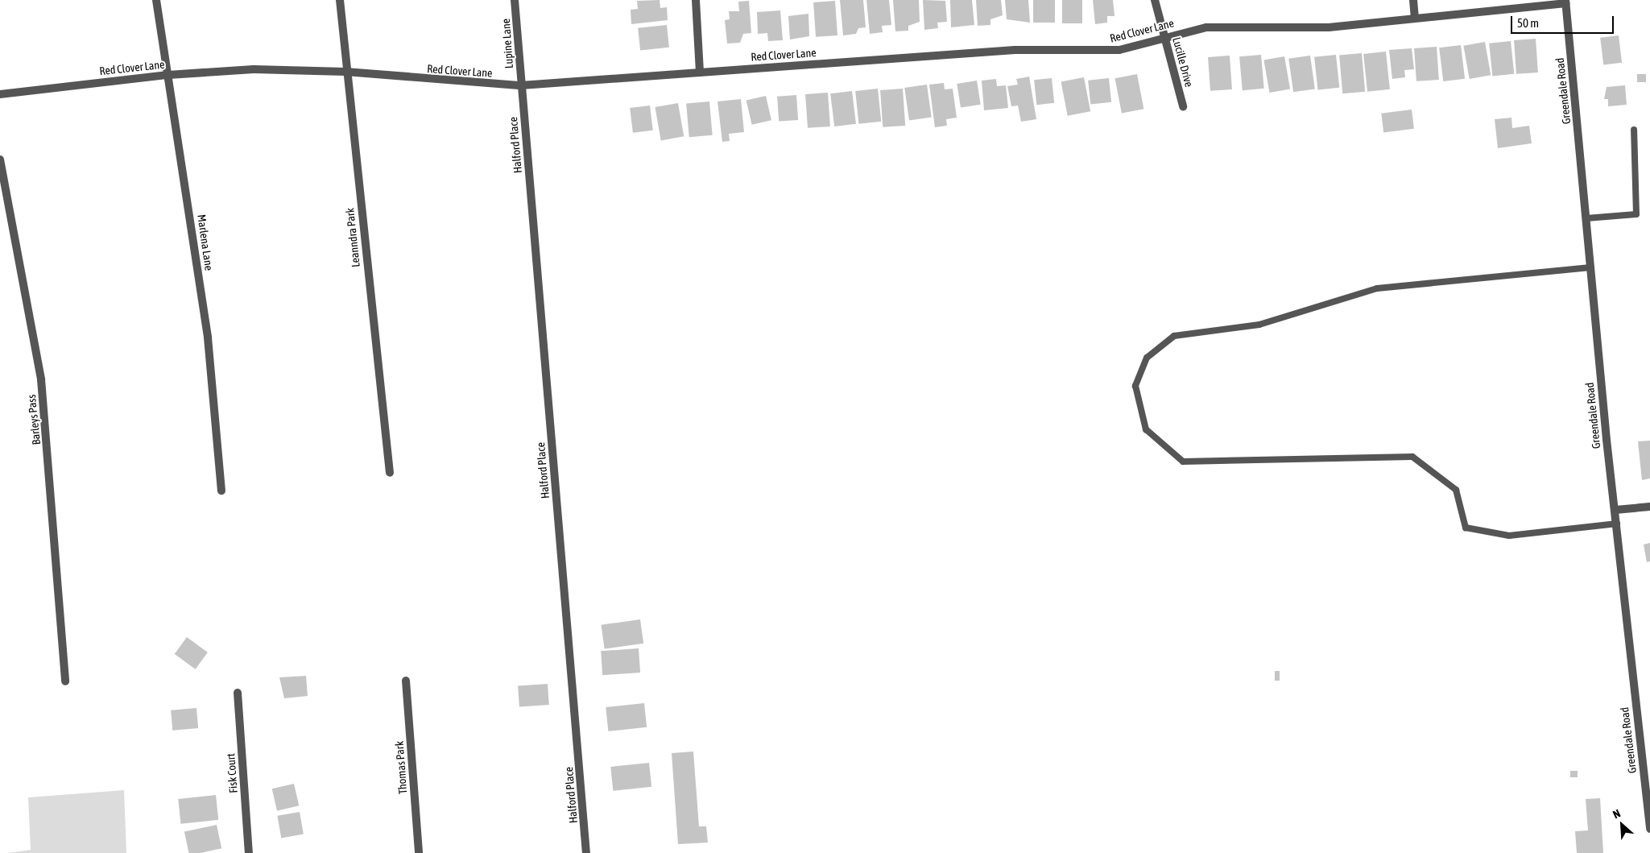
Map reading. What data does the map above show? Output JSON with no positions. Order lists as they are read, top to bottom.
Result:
{
  "streets": {
    "street": [
      "Red Clover Lane",
      "Lupine Lane",
      "Lucille Drive",
      "Greendale Road",
      "Halford Place",
      "Leanndra Park",
      "Marlena Lane",
      "Barleys Pass",
      "Thomas Park",
      "Fisk Court"
    ]
  },
  "crossings": [
    ["Red Clover Lane", "Lupine Lane"],
    ["Red Clover Lane", "Lucille Drive"],
    ["Red Clover Lane", "Greendale Road"],
    ["Red Clover Lane", "Halford Place"],
    ["Red Clover Lane", "Leanndra Park"],
    ["Red Clover Lane", "Marlena Lane"],
    ["Lupine Lane", "Halford Place"]
  ],
  "scale_bar": "50 m",
  "north": "top left"
}
